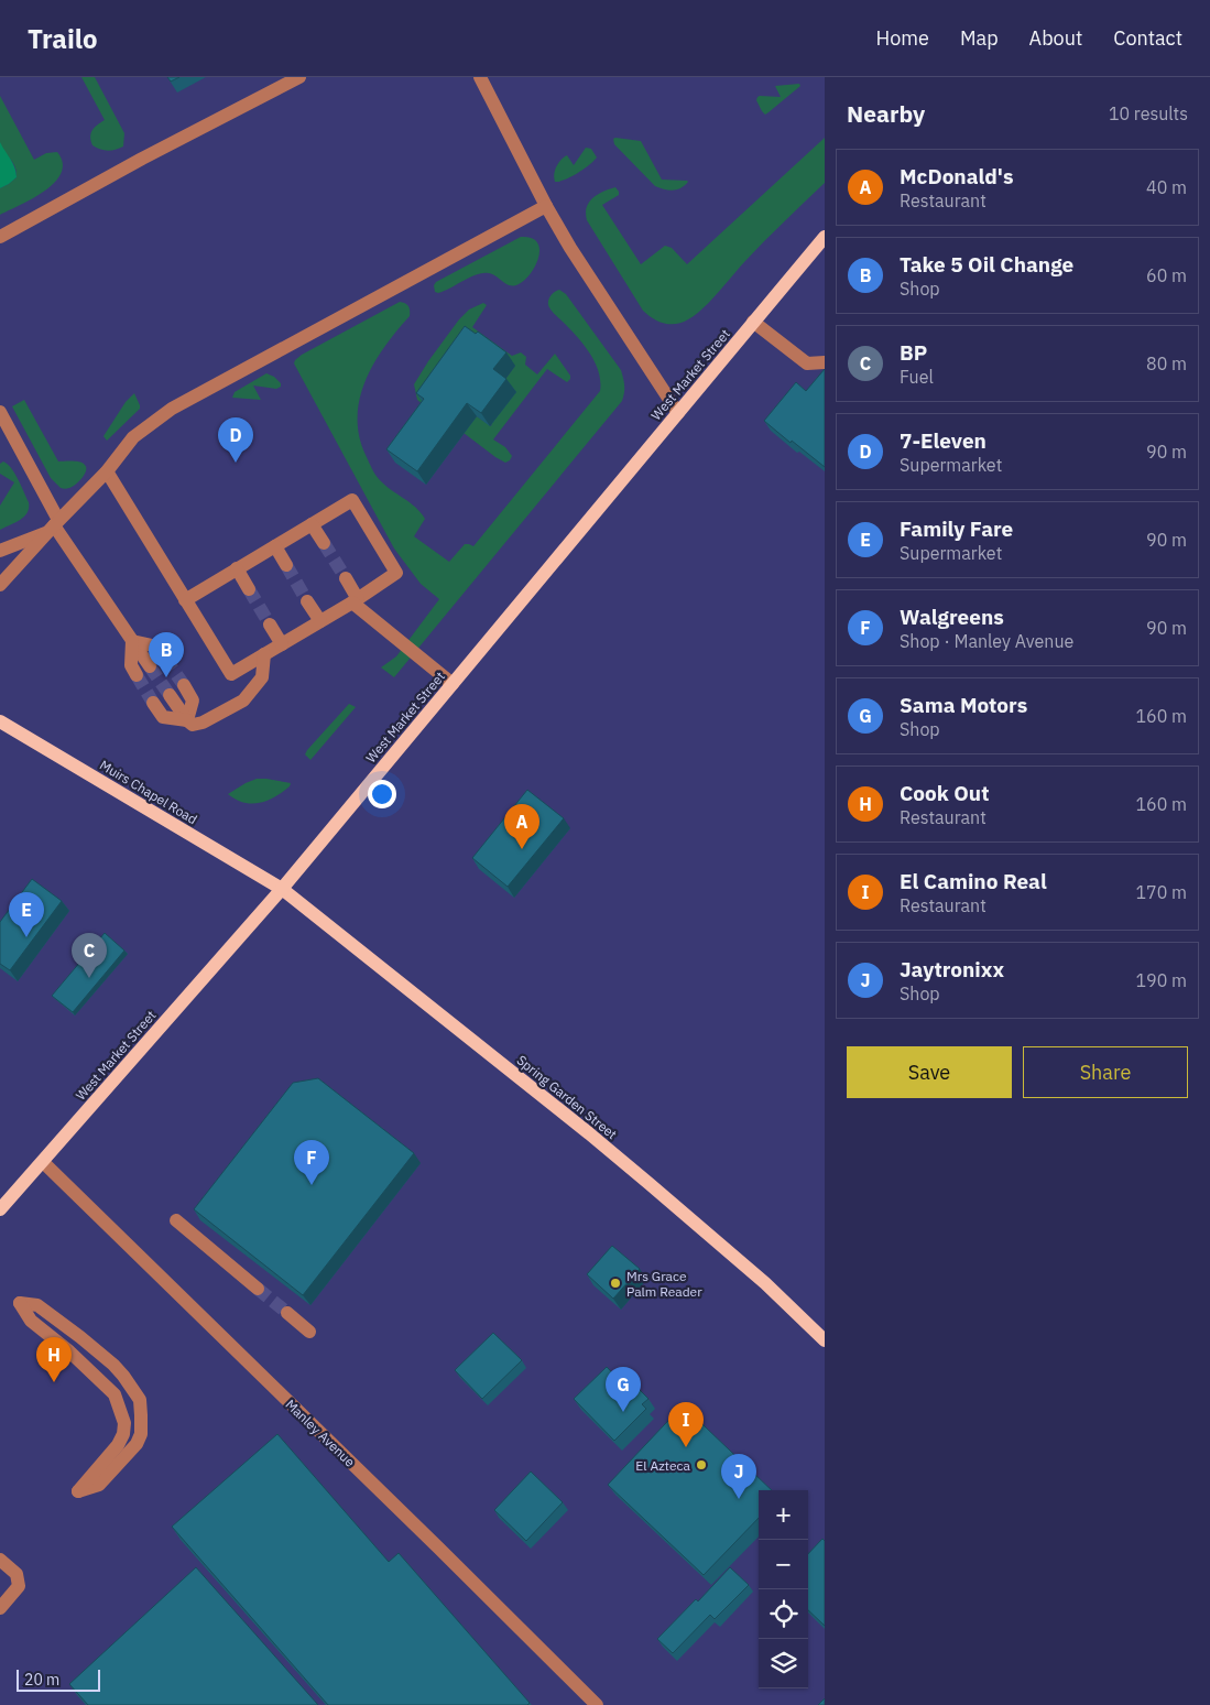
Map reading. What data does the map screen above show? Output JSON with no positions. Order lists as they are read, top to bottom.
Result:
{
  "streets": {
    "main road": ["West Market Street", "Muirs Chapel Road", "Spring Garden Street"],
    "street": ["Manley Avenue"]
  },
  "crossings": [
    ["West Market Street", "Muirs Chapel Road"],
    ["West Market Street", "Spring Garden Street"],
    ["West Market Street", "Manley Avenue"],
    ["Muirs Chapel Road", "Spring Garden Street"]
  ],
  "places": ["Mrs Grace Palm Reader", "El Azteca"],
  "scale_bar": "20 m",
  "page": {
    "header": "Trailo",
    "nav": [
      "Home",
      "Map",
      "About",
      "Contact"
    ],
    "heading": ["Nearby", "10 results"],
    "list": [
      {
        "mark": "A",
        "name": "McDonald's",
        "note": "Restaurant",
        "value": "40 m"
      },
      {
        "mark": "B",
        "name": "Take 5 Oil Change",
        "note": "Shop",
        "value": "60 m"
      },
      {
        "mark": "C",
        "name": "BP",
        "note": "Fuel",
        "value": "80 m"
      },
      {
        "mark": "D",
        "name": "7-Eleven",
        "note": "Supermarket",
        "value": "90 m"
      },
      {
        "mark": "E",
        "name": "Family Fare",
        "note": "Supermarket",
        "value": "90 m"
      },
      {
        "mark": "F",
        "name": "Walgreens",
        "note": "Shop · Manley Avenue",
        "value": "90 m"
      },
      {
        "mark": "G",
        "name": "Sama Motors",
        "note": "Shop",
        "value": "160 m"
      },
      {
        "mark": "H",
        "name": "Cook Out",
        "note": "Restaurant",
        "value": "160 m"
      },
      {
        "mark": "I",
        "name": "El Camino Real",
        "note": "Restaurant",
        "value": "170 m"
      },
      {
        "mark": "J",
        "name": "Jaytronixx",
        "note": "Shop",
        "value": "190 m"
      }
    ],
    "pins": [
      "D",
      "B",
      "A",
      "E",
      "C",
      "F",
      "H",
      "G",
      "I",
      "J"
    ],
    "buttons": ["Save", "Share"],
    "map_buttons": ["+", "−"],
    "scale": "20 m"
  }
}
